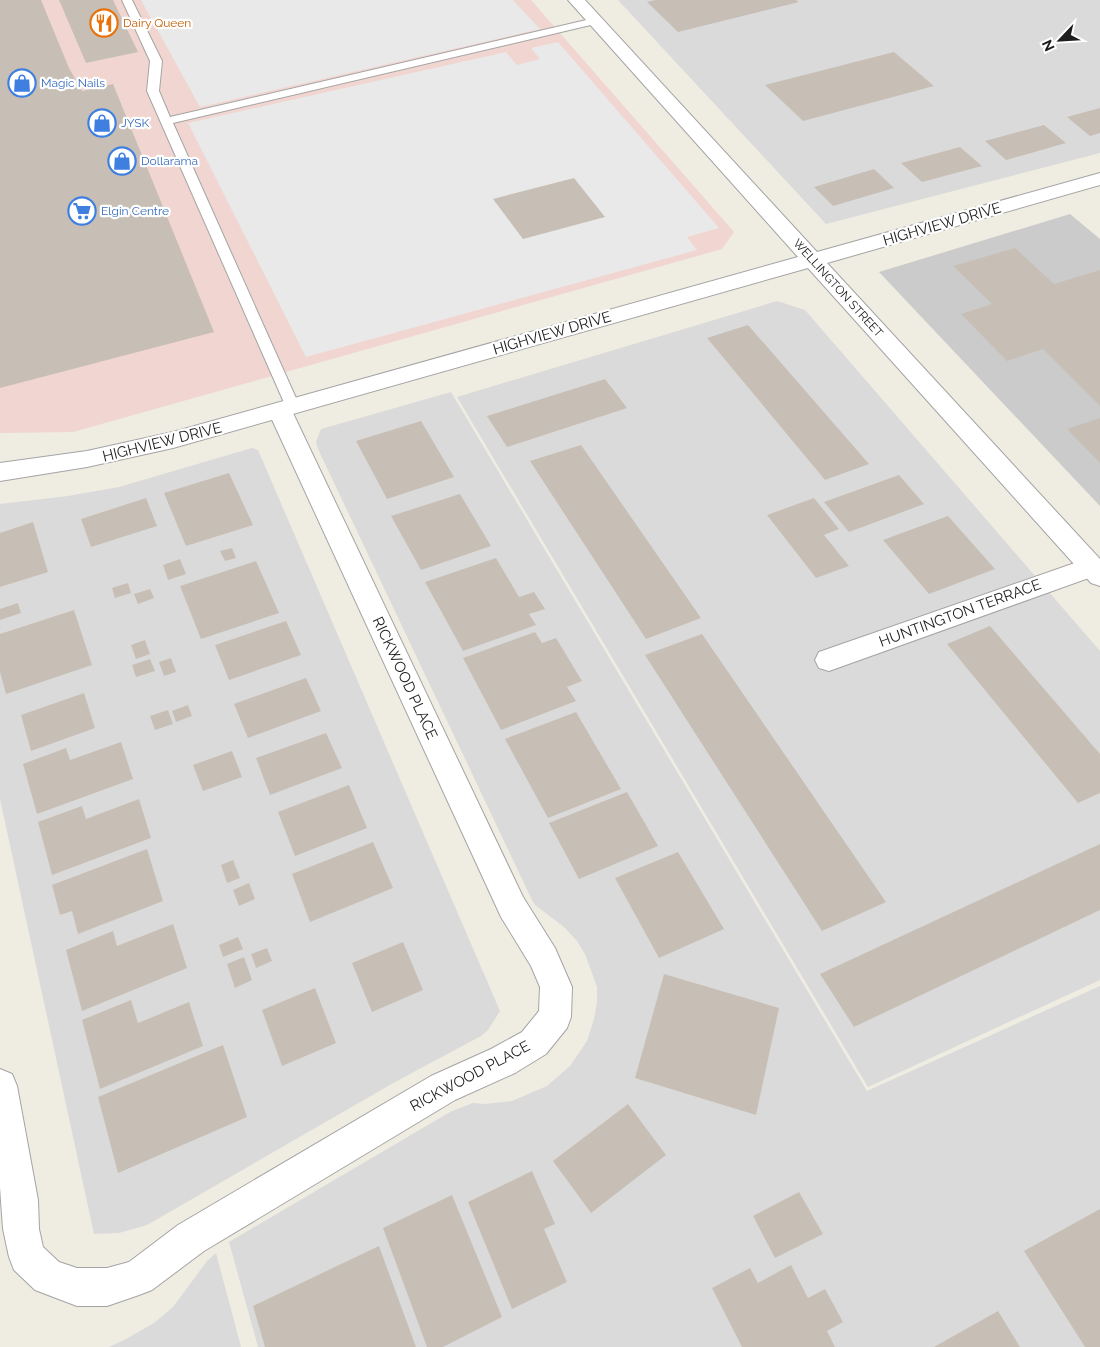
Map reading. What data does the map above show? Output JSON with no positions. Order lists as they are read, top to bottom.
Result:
{
  "streets": {
    "street": [
      "HIGHVIEW DRIVE",
      "WELLINGTON STREET",
      "HUNTINGTON TERRACE",
      "RICKWOOD PLACE"
    ]
  },
  "crossings": [
    ["HIGHVIEW DRIVE", "WELLINGTON STREET"],
    ["HIGHVIEW DRIVE", "RICKWOOD PLACE"],
    ["WELLINGTON STREET", "HUNTINGTON TERRACE"]
  ],
  "places": {
    "restaurant": ["Dairy Queen"],
    "shop": ["Magic Nails", "JYSK", "Dollarama"],
    "supermarket": ["Elgin Centre"]
  },
  "north": "bottom left"
}
